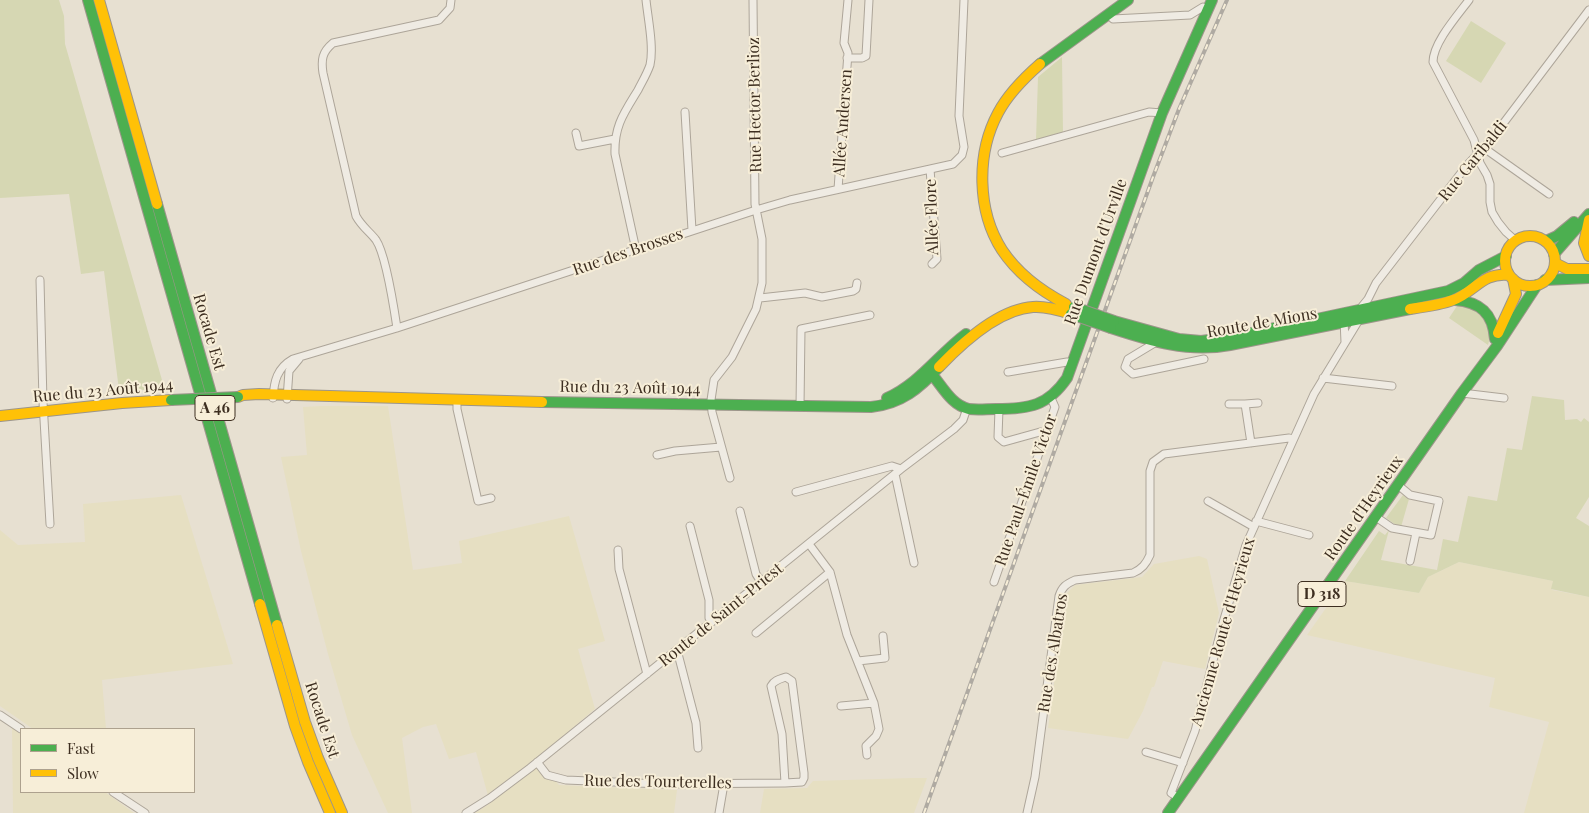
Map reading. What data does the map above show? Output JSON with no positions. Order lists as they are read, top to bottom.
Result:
{
  "streets": {
    "main road": [
      "Rue Dumont d'Urville",
      "Route de Mions",
      "Rocade Est",
      "Rue du 23 Août 1944",
      "A 46",
      "Route d'Heyrieux",
      "D 318"
    ],
    "street": [
      "Rue Hector Berlioz",
      "Allée Andersen",
      "Rue Garibaldi",
      "Allée Flore",
      "Rue des Brosses",
      "Rue Paul-Émile Victor",
      "Route de Saint-Priest",
      "Ancienne Route d'Heyrieux",
      "Rue des Albatros",
      "Rue des Tourterelles"
    ]
  },
  "crossings": [
    ["Rue Hector Berlioz", "Rue des Brosses"],
    ["Rue Hector Berlioz", "Rue du 23 Août 1944"],
    ["Allée Andersen", "Rue des Brosses"],
    ["Rue Garibaldi", "Route de Mions"],
    ["Rue Garibaldi", "Ancienne Route d'Heyrieux"],
    ["Allée Flore", "Rue des Brosses"],
    ["Rue des Brosses", "Rue du 23 Août 1944"],
    ["Rue Dumont d'Urville", "Rue Paul-Émile Victor"],
    ["Route de Mions", "Rue du 23 Août 1944"],
    ["Route de Mions", "Route d'Heyrieux"],
    ["Route de Mions", "Ancienne Route d'Heyrieux"],
    ["Route d'Heyrieux", "Ancienne Route d'Heyrieux"],
    ["Route de Saint-Priest", "Rue des Tourterelles"],
    ["Ancienne Route d'Heyrieux", "Rue des Albatros"]
  ],
  "legend": ["Fast", "Slow"]
}
